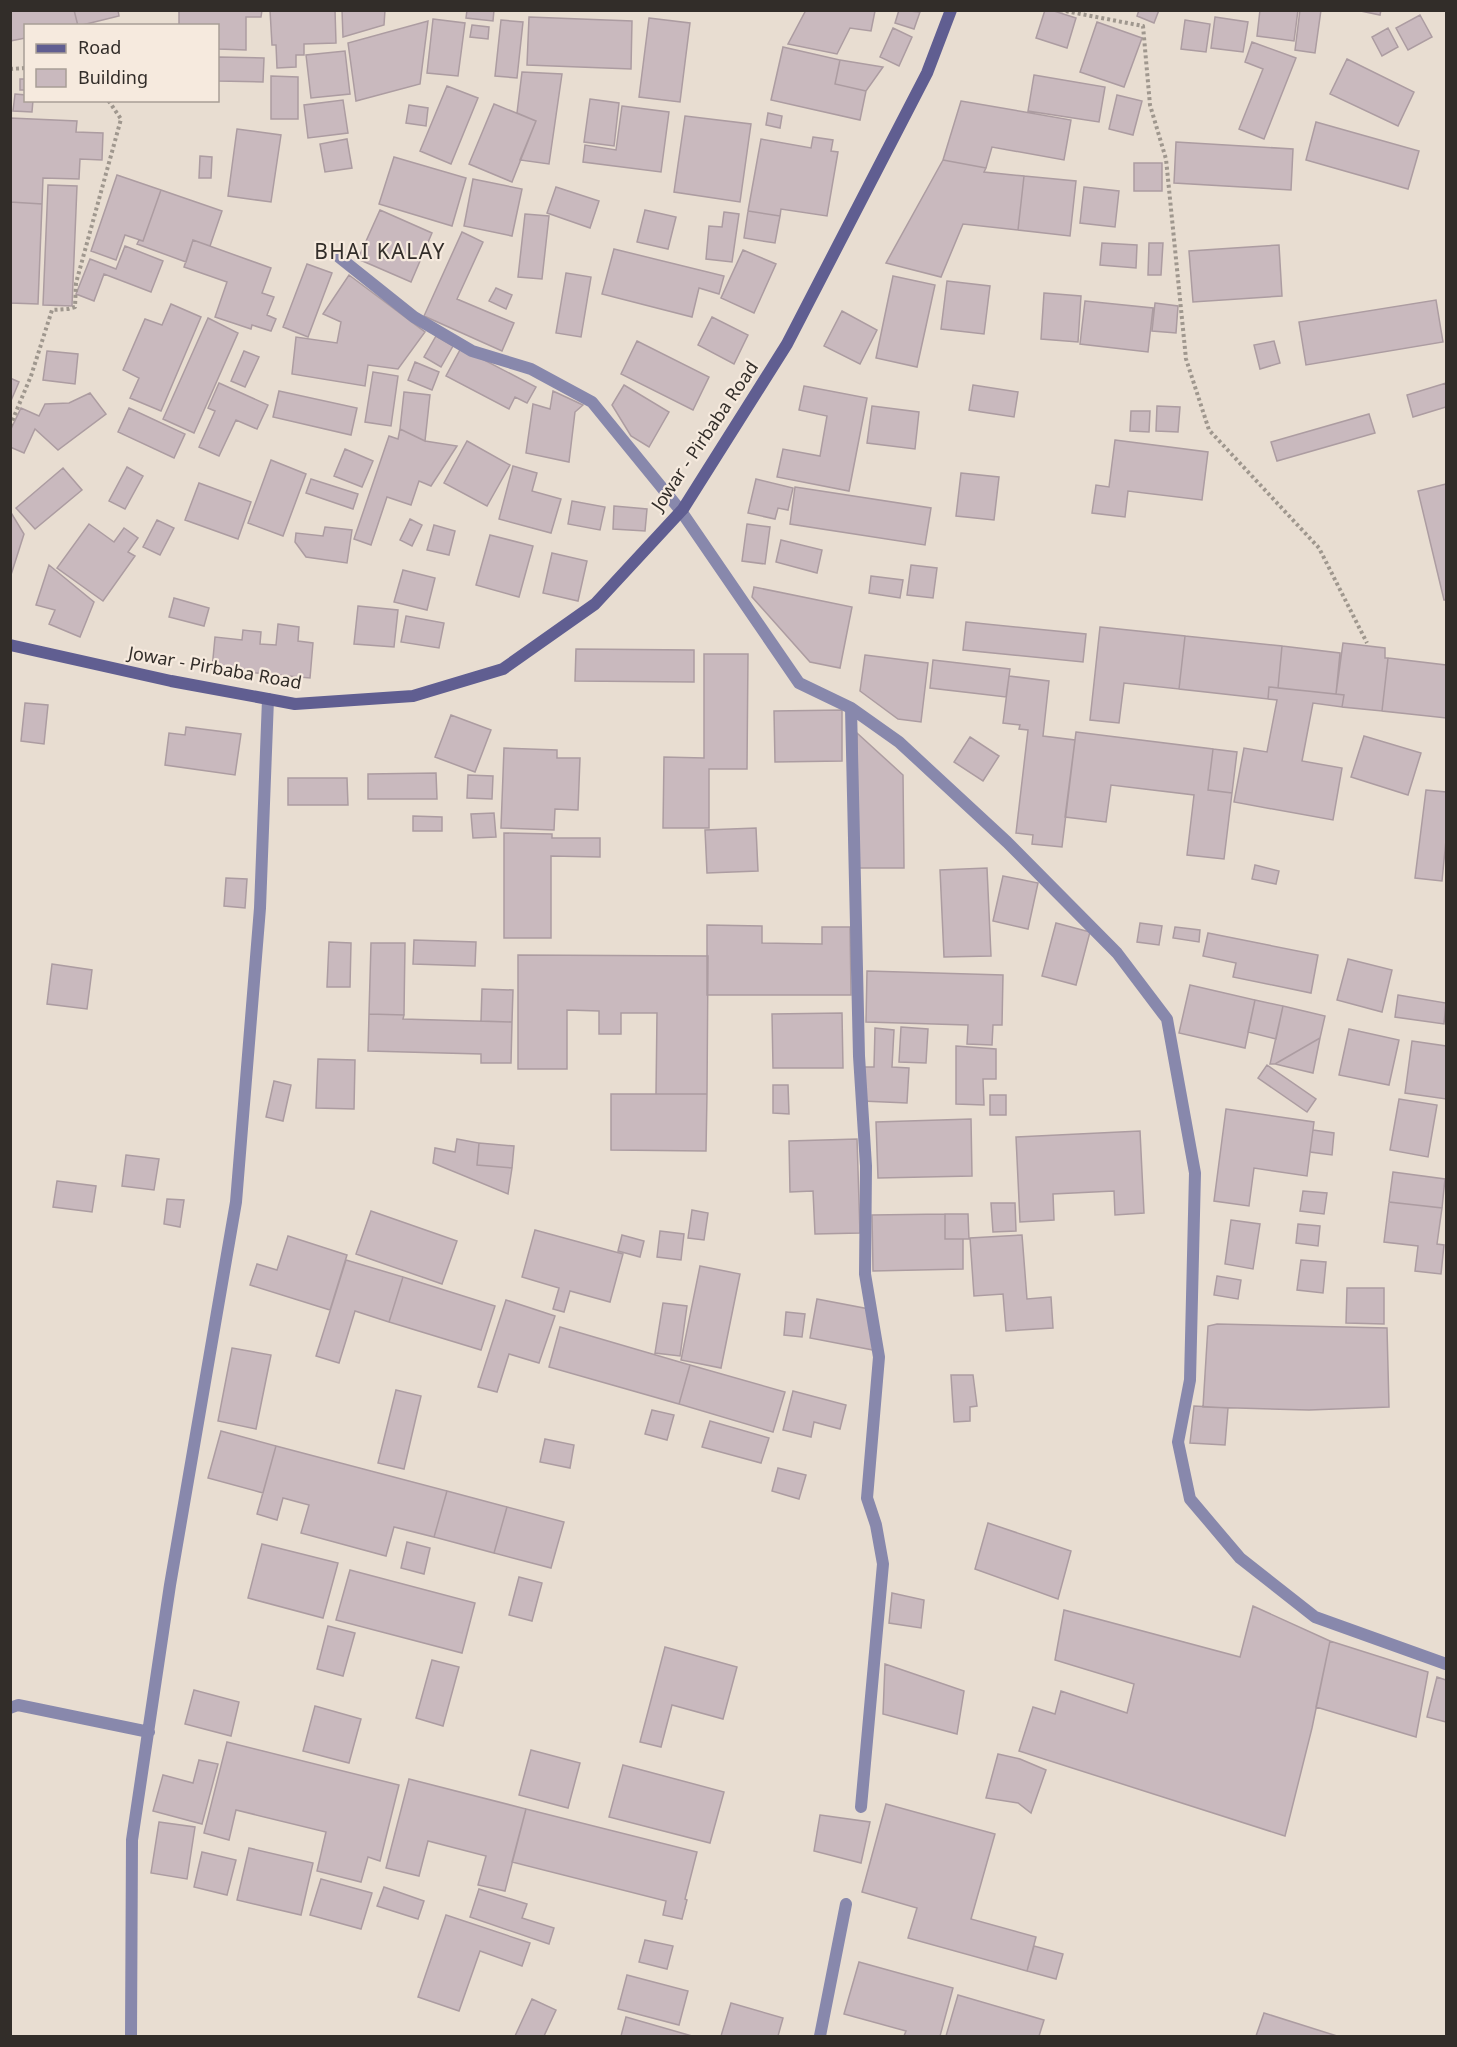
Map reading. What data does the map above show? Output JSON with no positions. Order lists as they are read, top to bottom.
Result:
{
  "streets": {
    "main road": ["Jowar - Pirbaba Road"]
  },
  "districts": ["BHAI KALAY"],
  "legend": ["Road", "Building"]
}
